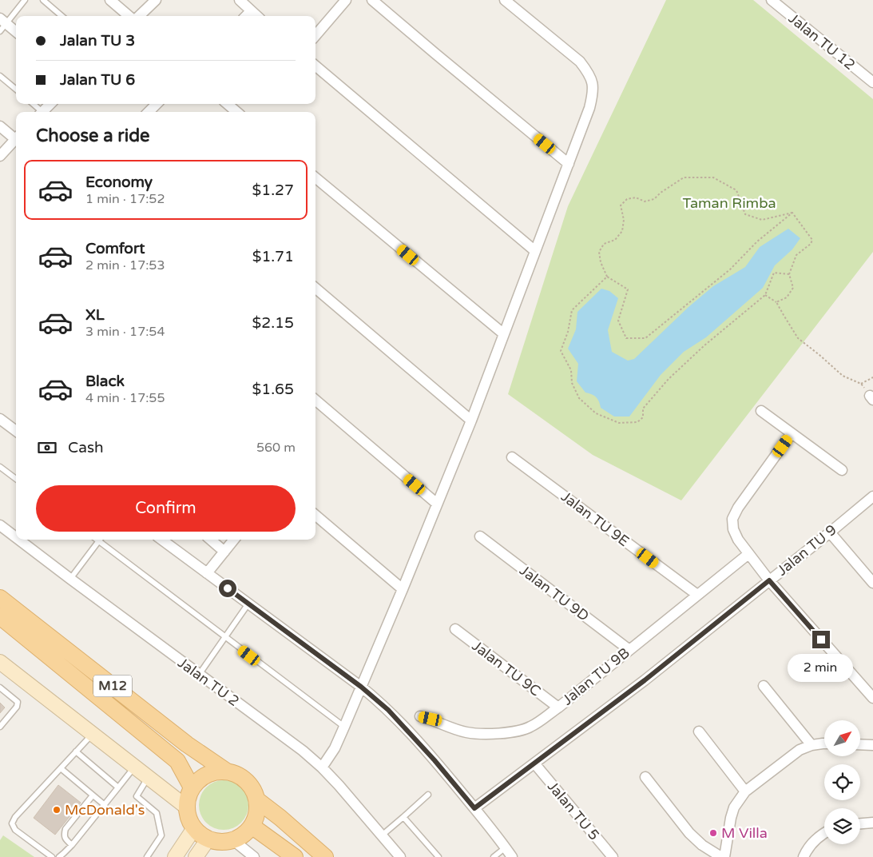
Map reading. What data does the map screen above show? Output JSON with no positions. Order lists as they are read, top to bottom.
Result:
{
  "streets": {
    "main road": ["M12"],
    "street": [
      "Jalan TU 12",
      "Jalan TU 9E",
      "Jalan TU 9",
      "Jalan TU 9D",
      "Jalan TU 9C",
      "Jalan TU 9B",
      "Jalan TU 2",
      "Jalan TU 5"
    ]
  },
  "crossings": [
    ["Jalan TU 9E", "Jalan TU 9B"],
    ["Jalan TU 9", "Jalan TU 5"],
    ["Jalan TU 9D", "Jalan TU 9B"],
    ["Jalan TU 9C", "Jalan TU 9B"]
  ],
  "parks": ["Taman Rimba"],
  "places": ["McDonald's", "M Villa"],
  "north": "top right",
  "page": {
    "banner": ["Jalan TU 3", "Jalan TU 6"],
    "heading": "Choose a ride",
    "list": [
      {
        "name": "Economy",
        "note": "1 min · 17:52",
        "value": "$1.27"
      },
      {
        "name": "Comfort",
        "note": "2 min · 17:53",
        "value": "$1.71"
      },
      {
        "name": "XL",
        "note": "3 min · 17:54",
        "value": "$2.15"
      },
      {
        "name": "Black",
        "note": "4 min · 17:55",
        "value": "$1.65"
      }
    ],
    "pay": ["Cash", "560 m"],
    "buttons": "Confirm",
    "bubble": "2 min"
  }
}
